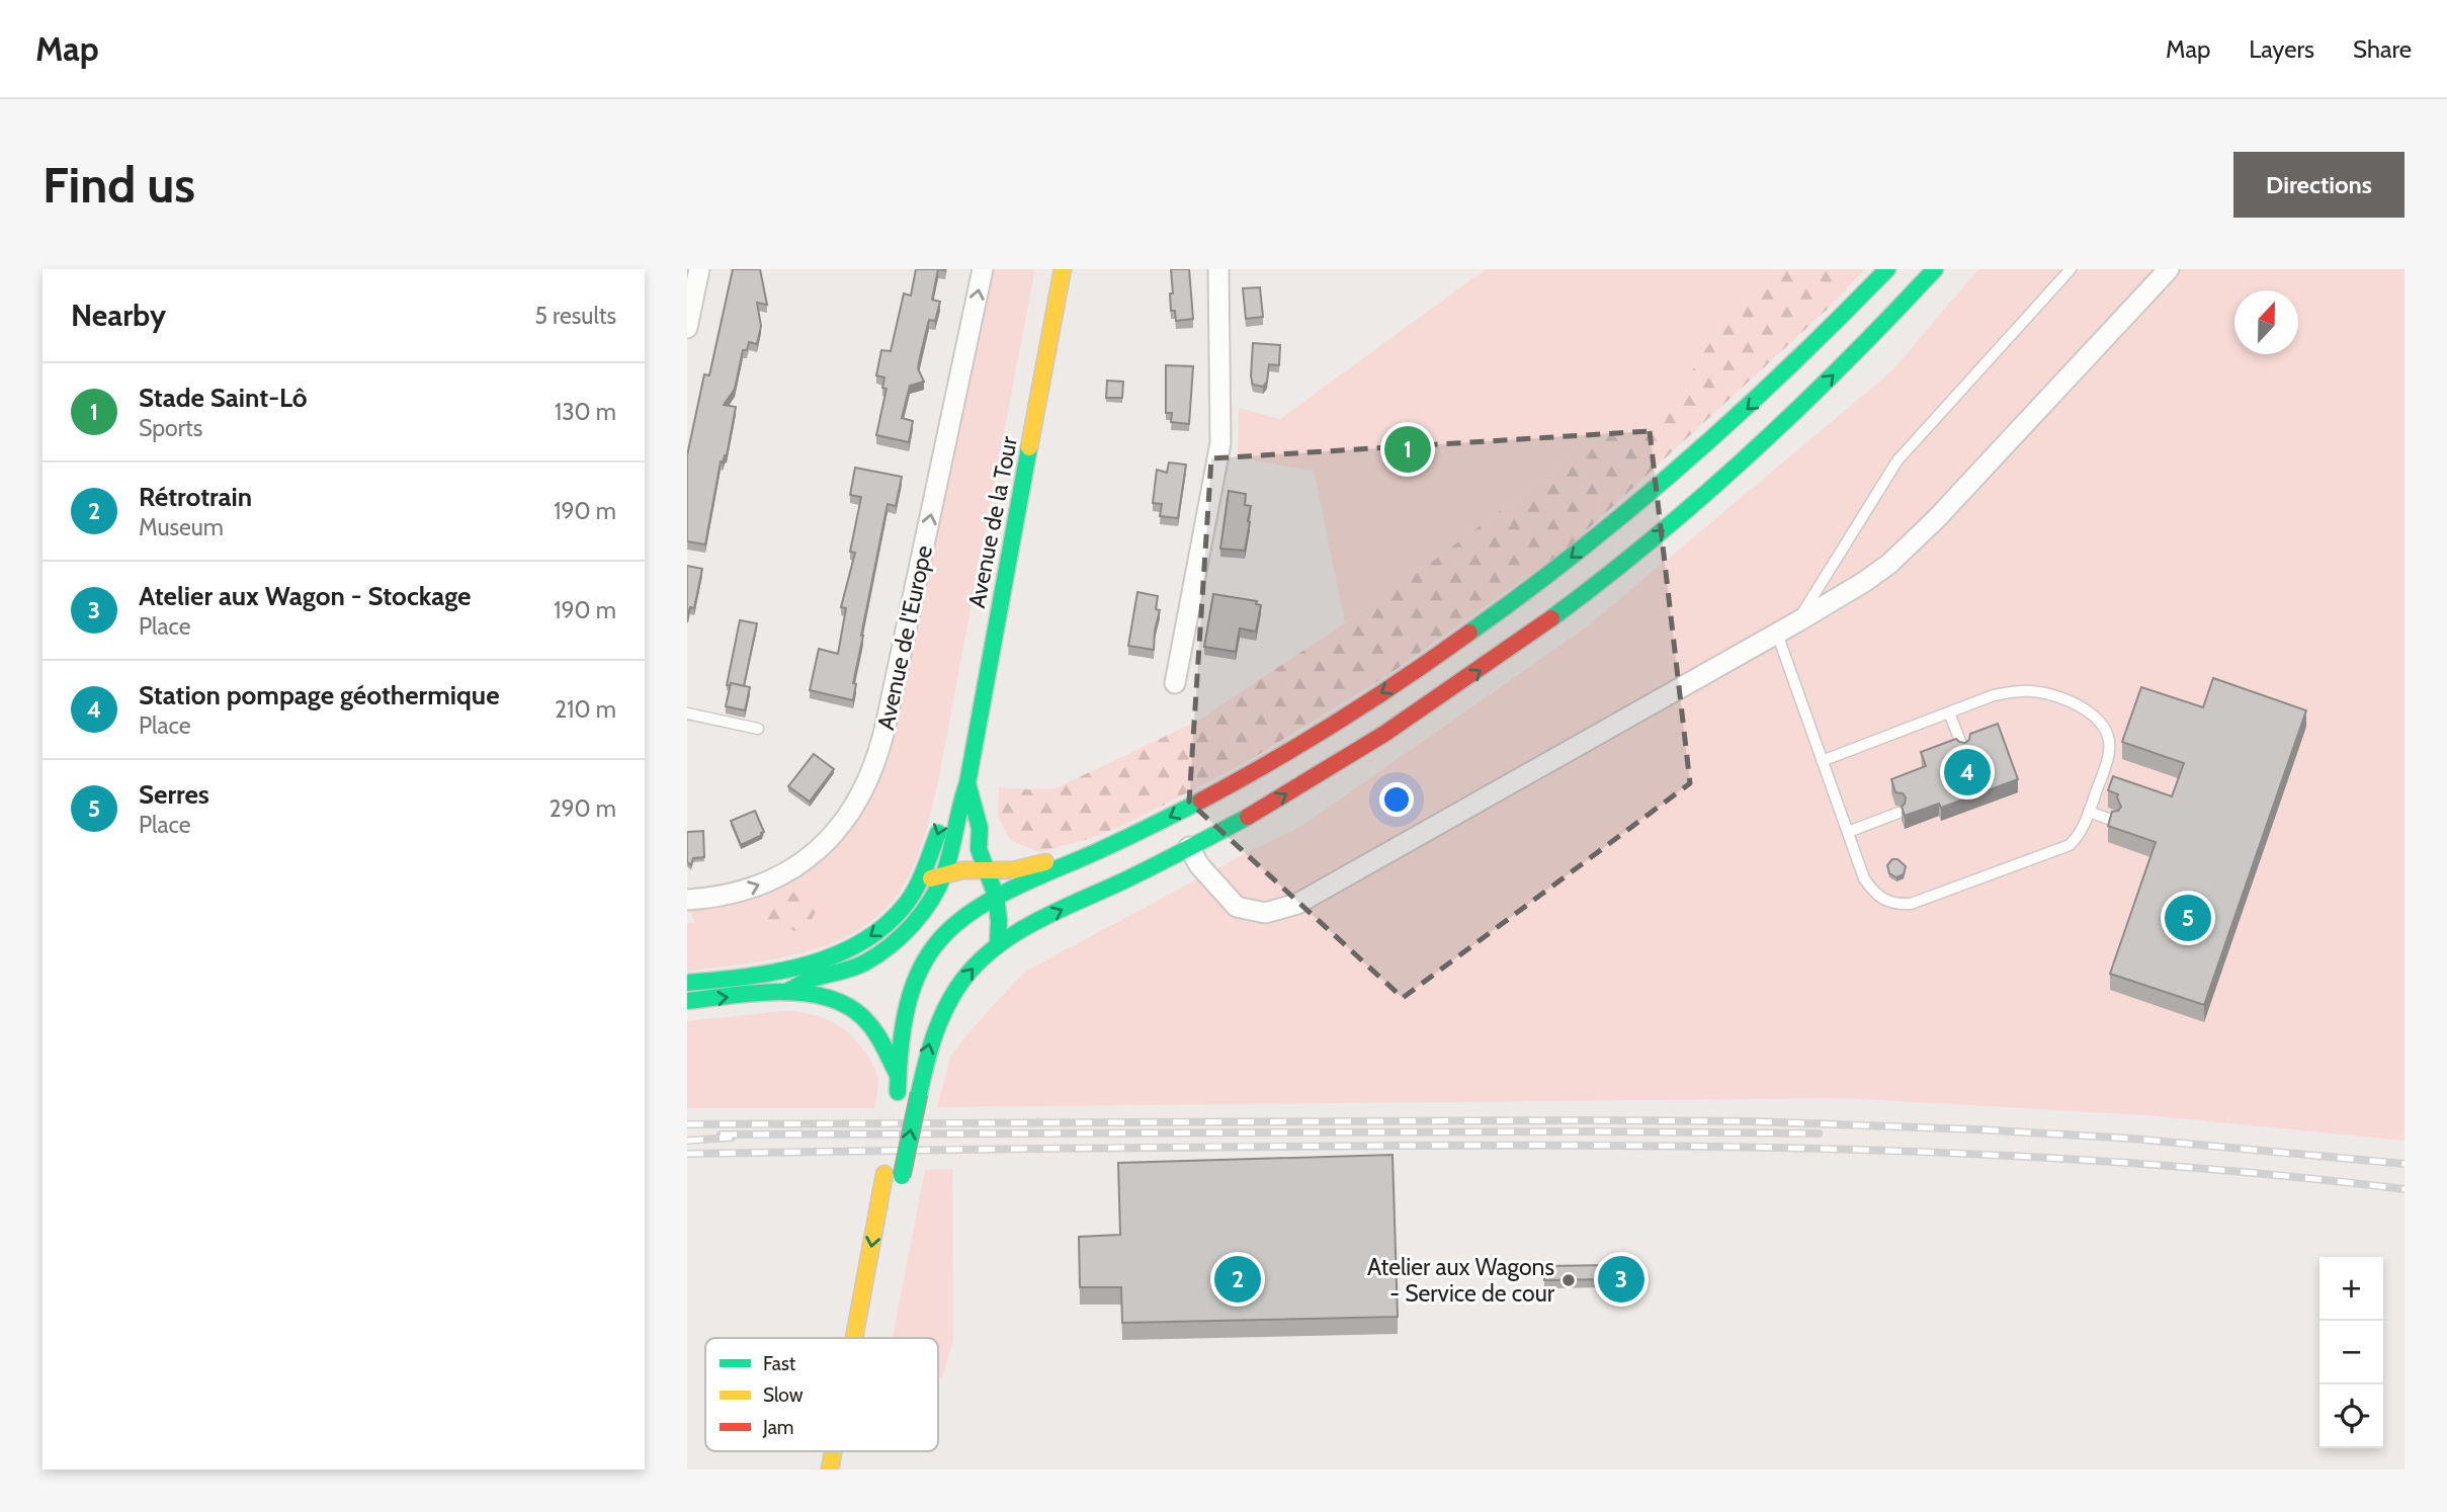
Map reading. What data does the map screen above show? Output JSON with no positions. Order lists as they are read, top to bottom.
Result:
{
  "streets": {
    "main road": ["Avenue de la Tour"],
    "street": ["Avenue de l'Europe"]
  },
  "one_way": ["Avenue de l'Europe"],
  "places": ["Atelier aux Wagons - Service de cour"],
  "legend": ["Fast", "Slow", "Jam"],
  "north": "top",
  "page": {
    "header": "Map",
    "nav": ["Map", "Layers", "Share"],
    "buttons": "Directions",
    "title": "Find us",
    "heading": ["Nearby", "5 results"],
    "list": [
      {
        "mark": "1",
        "name": "Stade Saint-Lô",
        "note": "Sports",
        "value": "130 m"
      },
      {
        "mark": "2",
        "name": "Rétrotrain",
        "note": "Museum",
        "value": "190 m"
      },
      {
        "mark": "3",
        "name": "Atelier aux Wagon - Stockage",
        "note": "Place",
        "value": "190 m"
      },
      {
        "mark": "4",
        "name": "Station pompage géothermique",
        "note": "Place",
        "value": "210 m"
      },
      {
        "mark": "5",
        "name": "Serres",
        "note": "Place",
        "value": "290 m"
      }
    ],
    "pins": [
      "1",
      "4",
      "5",
      "2",
      "3"
    ],
    "map_buttons": ["+", "−"]
  }
}
